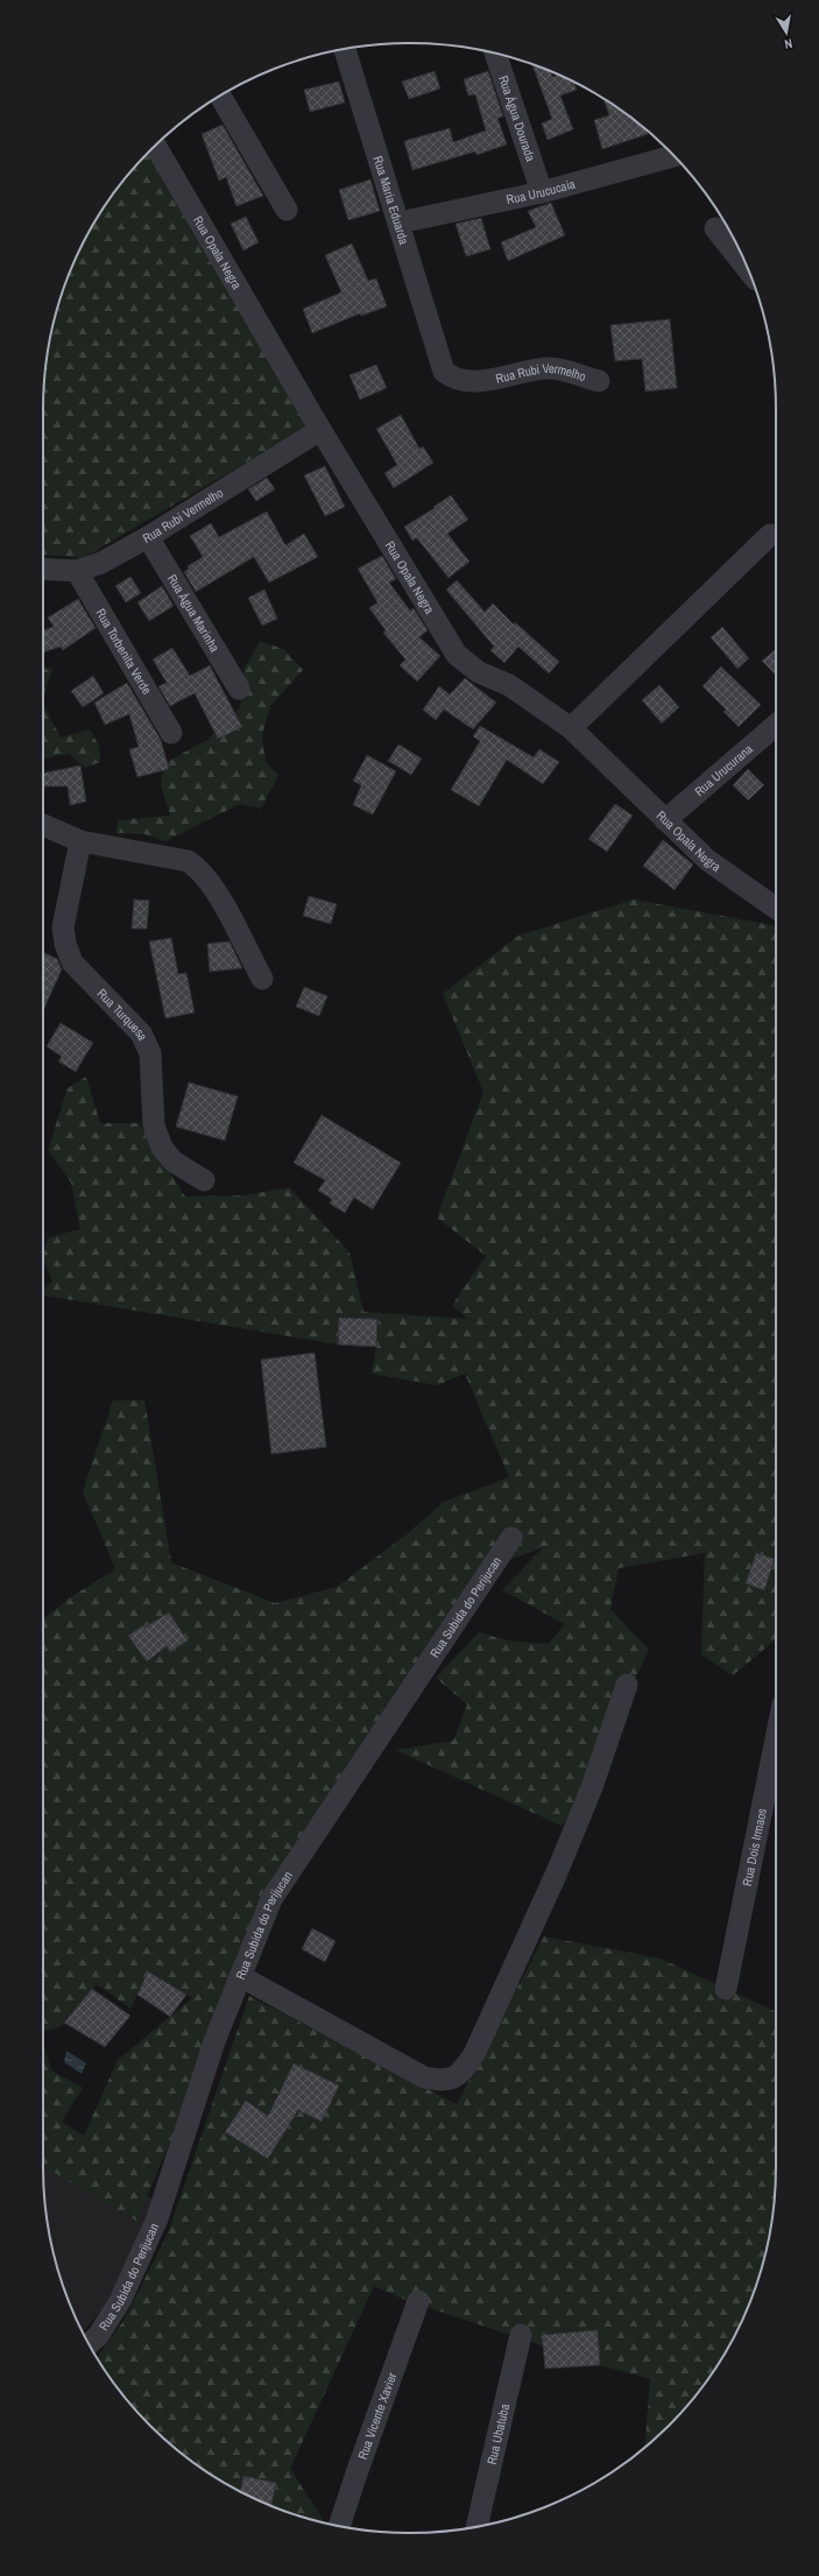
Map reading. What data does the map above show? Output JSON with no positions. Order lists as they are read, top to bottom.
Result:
{
  "streets": {
    "street": [
      "Rua Água Dourada",
      "Rua Urucucaia",
      "Rua Maria Eduarda",
      "Rua Opala Negra",
      "Rua Rubi Vermelho",
      "Rua Água Marinha",
      "Rua Torbenita Verde",
      "Rua Urucurana",
      "Rua Turquesa",
      "Rua Subida do Perijucan",
      "Rua Dois Irmaos",
      "Rua Vicente Xavier",
      "Rua Ubatuba"
    ]
  },
  "crossings": [
    ["Rua Água Dourada", "Rua Urucucaia"],
    ["Rua Urucucaia", "Rua Maria Eduarda"],
    ["Rua Maria Eduarda", "Rua Rubi Vermelho"],
    ["Rua Opala Negra", "Rua Rubi Vermelho"],
    ["Rua Opala Negra", "Rua Urucurana"],
    ["Rua Rubi Vermelho", "Rua Água Marinha"],
    ["Rua Rubi Vermelho", "Rua Torbenita Verde"]
  ],
  "north": "bottom"
}
